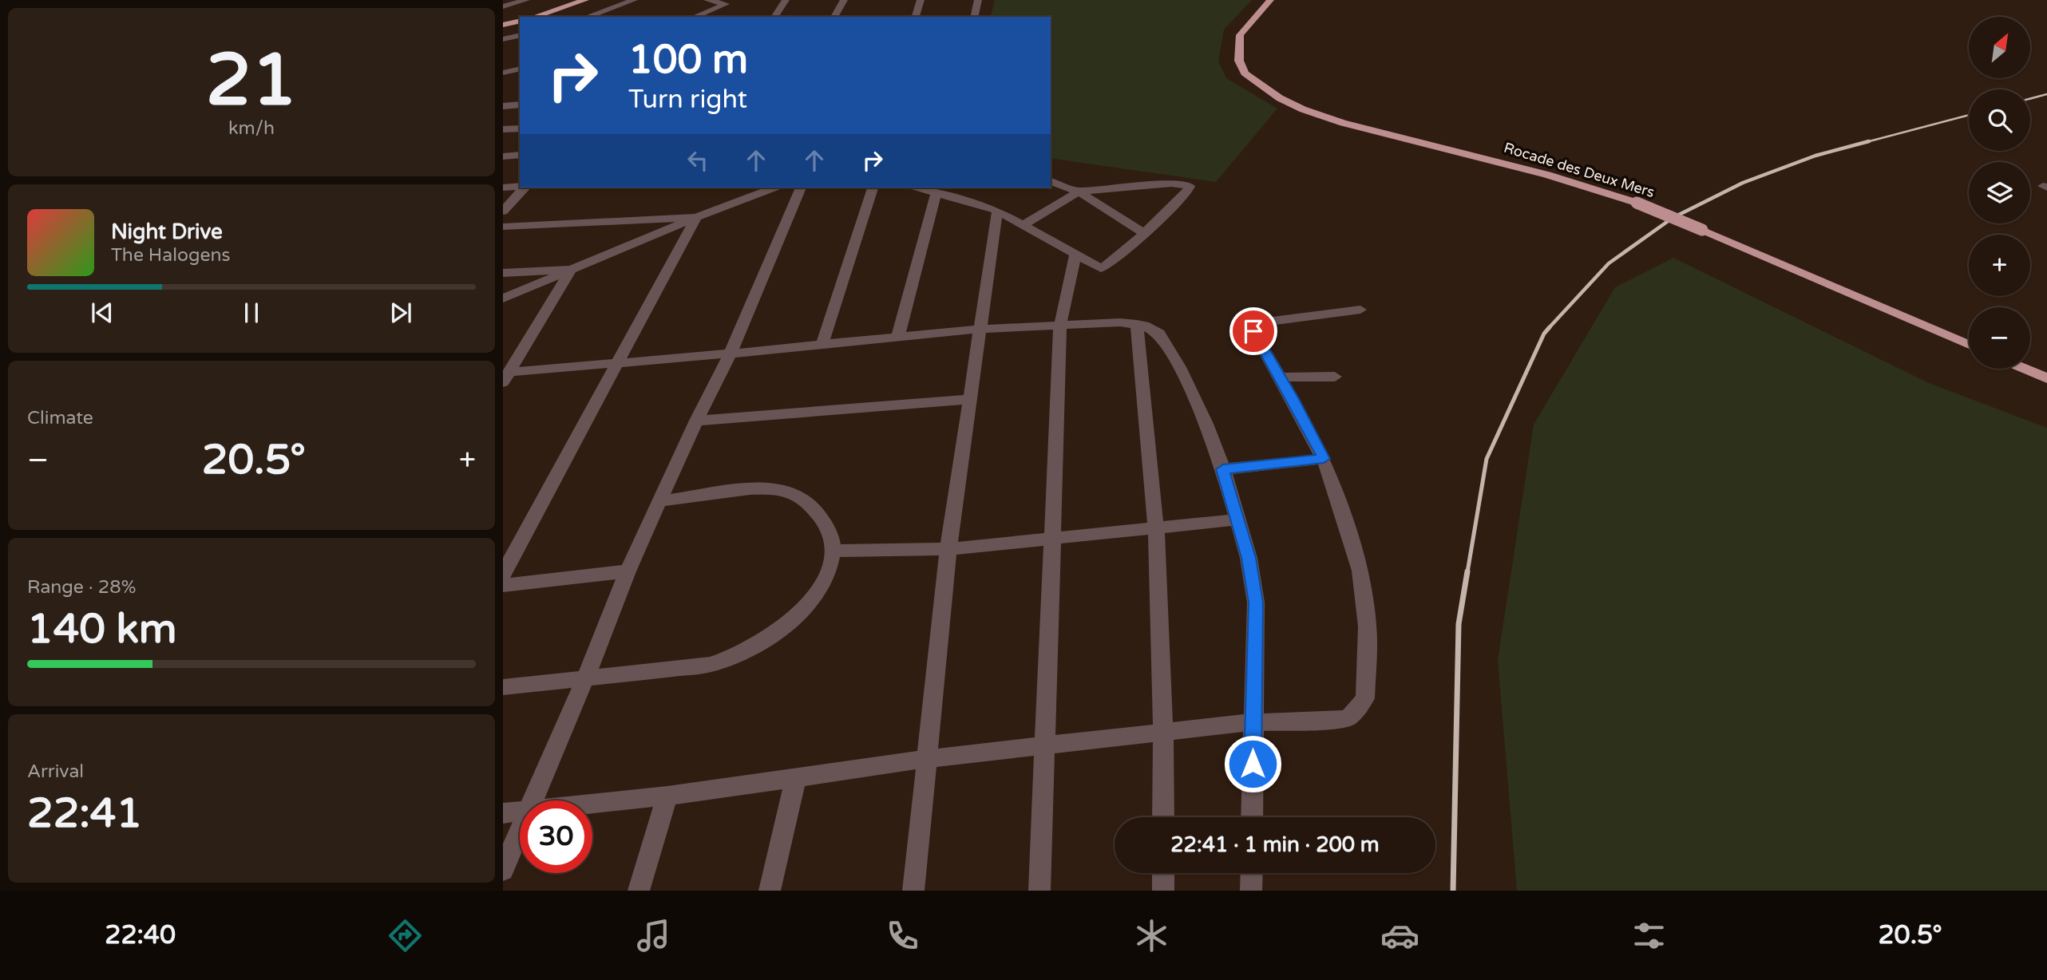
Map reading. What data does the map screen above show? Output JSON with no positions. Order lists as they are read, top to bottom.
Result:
{
  "streets": {
    "highway": ["Rocade des Deux Mers"]
  },
  "north": "top right",
  "page": {
    "tile": [
      ["21", "km/h"],
      "Climate",
      ["Range · 28%", "140 km"],
      ["Arrival", "22:41"]
    ],
    "map_buttons": ["+", "−"],
    "turn": ["100 m", "Turn right"],
    "song": ["Night Drive", "The Halogens"],
    "heat": ["−", "20.5°", "+"],
    "limit": "30",
    "trip": "22:41 · 1 min · 200 m",
    "tabs": ["22:40", "20.5°"]
  }
}
